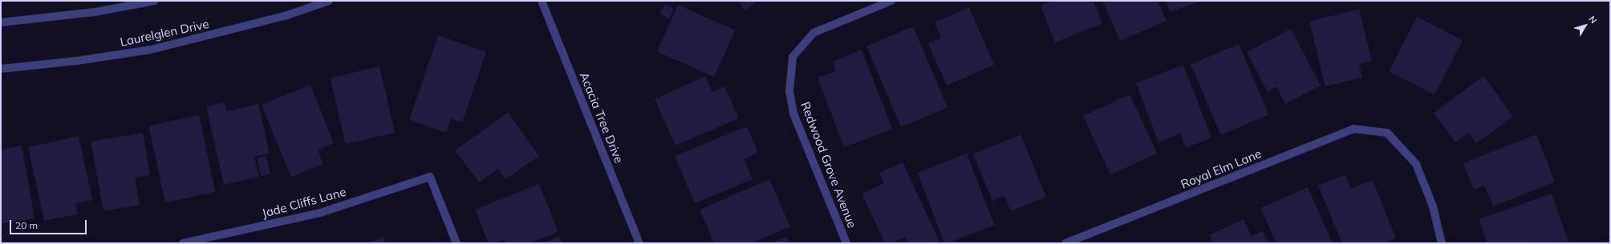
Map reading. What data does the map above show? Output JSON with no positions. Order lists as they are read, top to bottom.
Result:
{
  "streets": {
    "street": [
      "Laurelglen Drive",
      "Acacia Tree Drive",
      "Redwood Grove Avenue",
      "Royal Elm Lane",
      "Jade Cliffs Lane"
    ]
  },
  "scale_bar": "20 m",
  "north": "top right"
}
